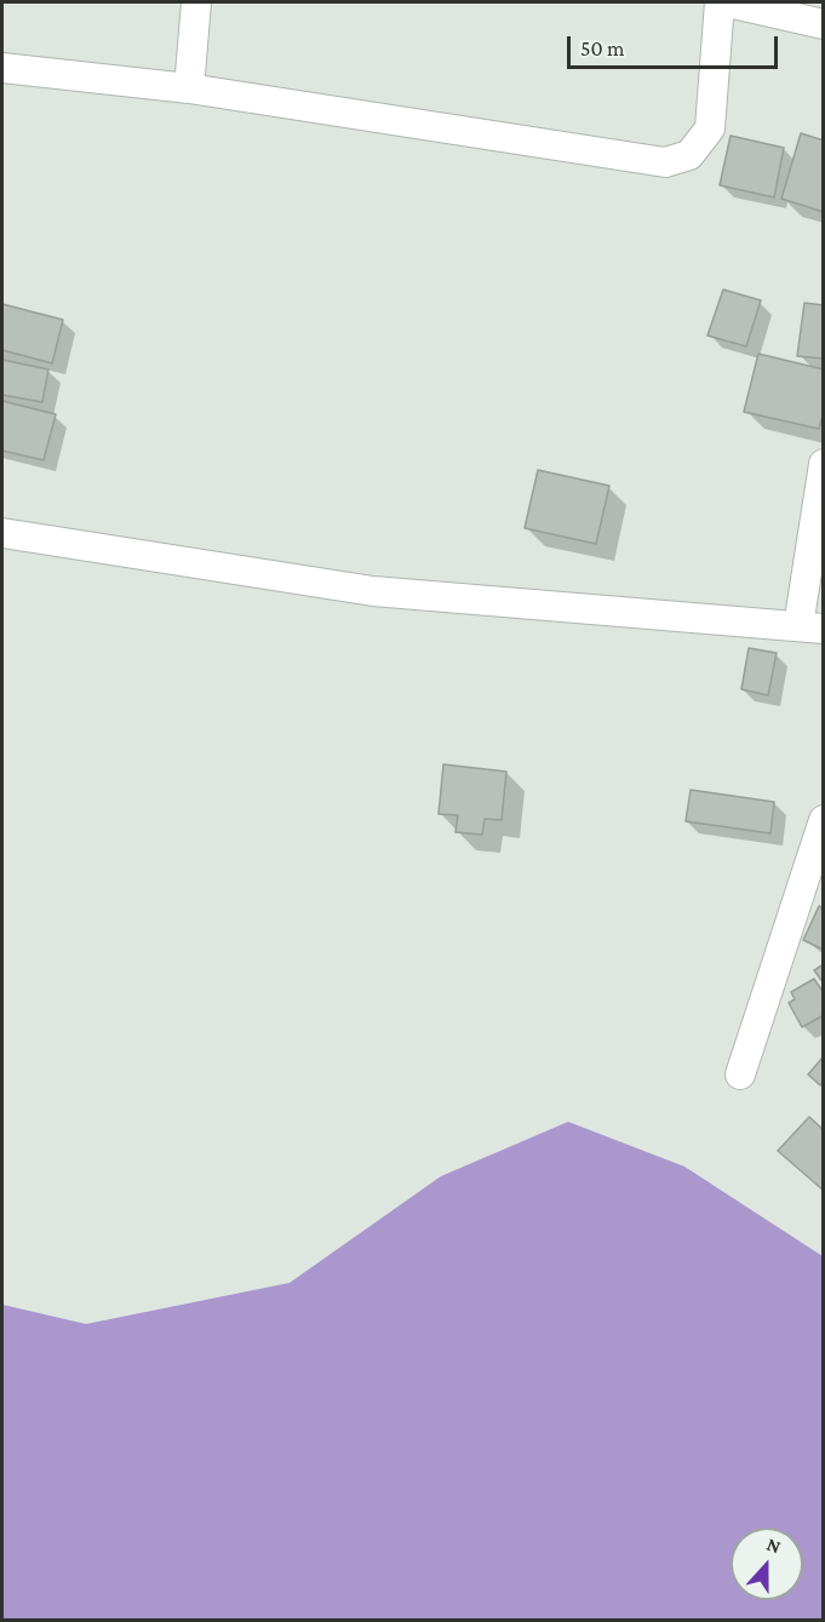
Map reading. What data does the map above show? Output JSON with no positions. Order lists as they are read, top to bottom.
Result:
{
  "scale_bar": "50 m",
  "north": "top"
}
